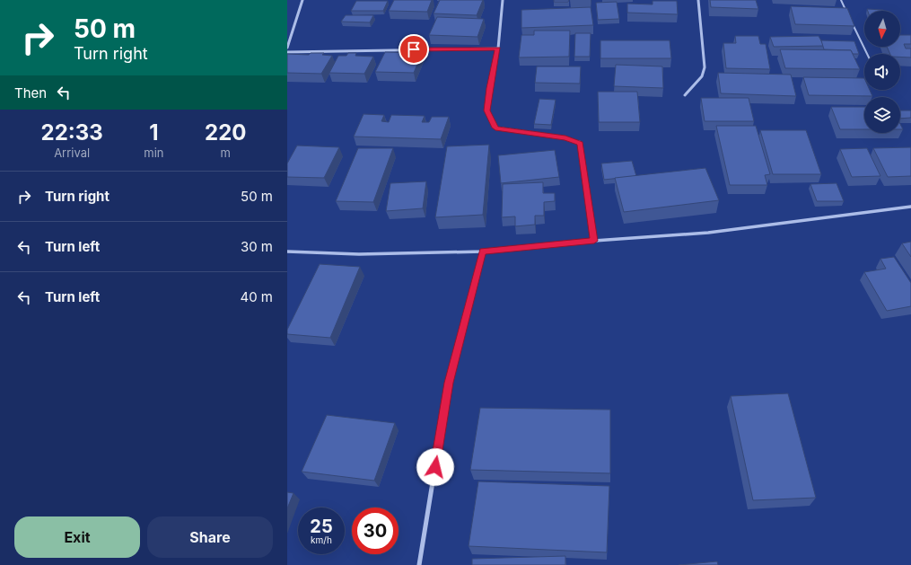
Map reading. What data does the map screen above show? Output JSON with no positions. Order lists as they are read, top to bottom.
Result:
{
  "north": "bottom",
  "page": {
    "turn": ["50 m", "Turn right"],
    "then": "Then",
    "eta": [
      "22:33",
      "Arrival",
      "1",
      "min",
      "220",
      "m"
    ],
    "list": [
      {
        "name": "Turn right",
        "value": "50 m"
      },
      {
        "name": "Turn left",
        "value": "30 m"
      },
      {
        "name": "Turn left",
        "value": "40 m"
      }
    ],
    "speed": "25 km/h",
    "limit": "30",
    "buttons": ["Exit", "Share"]
  }
}
